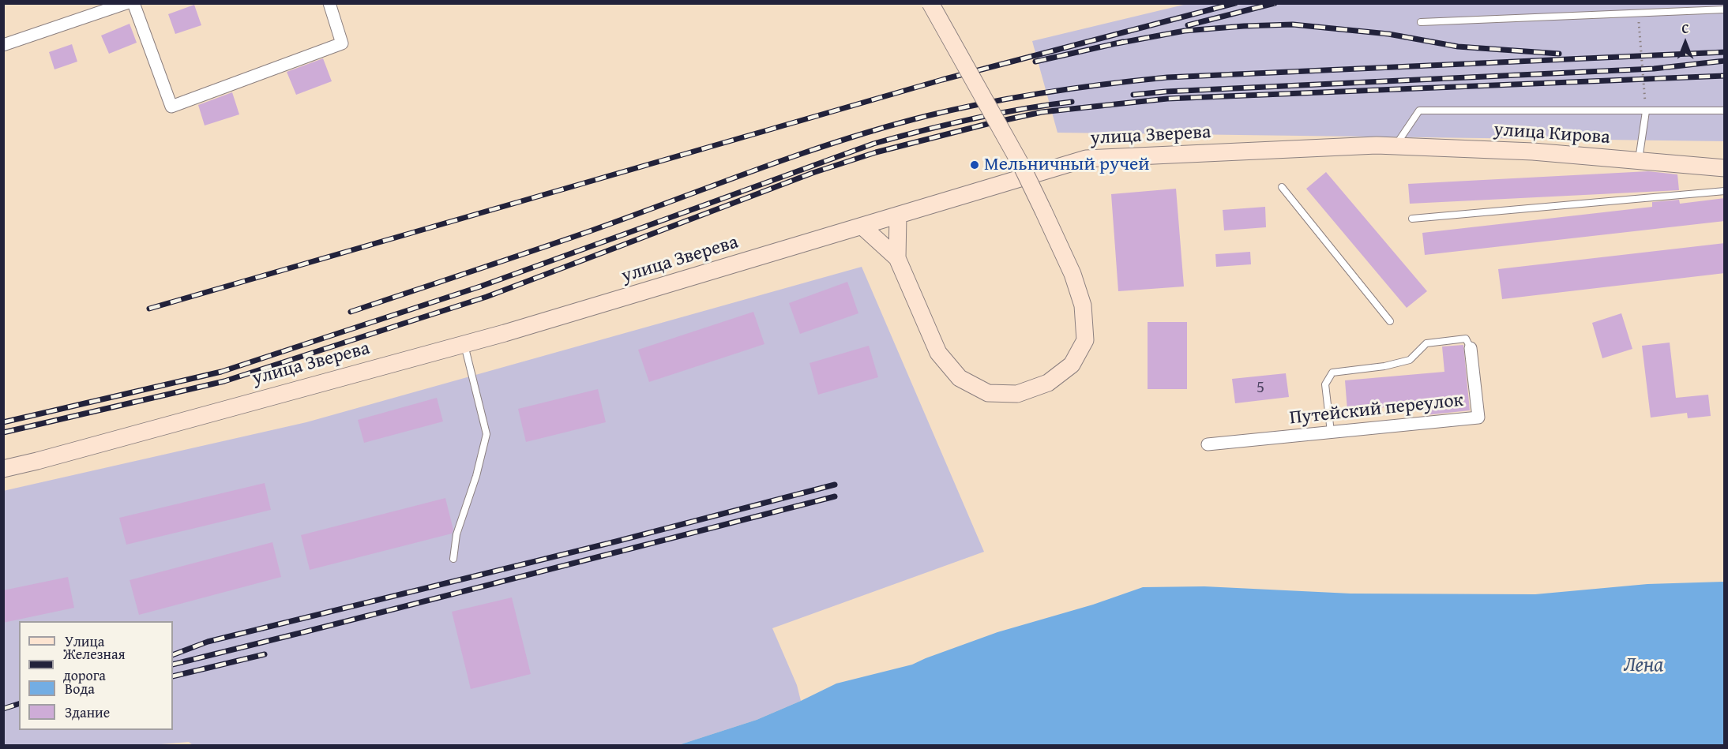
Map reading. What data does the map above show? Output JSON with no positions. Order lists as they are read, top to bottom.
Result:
{
  "streets": {
    "main road": ["улица Кирова", "улица Зверева"],
    "street": ["Путейский переулок"]
  },
  "crossings": [
    ["улица Кирова", "улица Зверева"]
  ],
  "water": ["Лена"],
  "places": ["Мельничный ручей"],
  "house_numbers": ["5"],
  "legend": [
    "Улица",
    "Железная дорога",
    "Вода",
    "Здание"
  ],
  "north": "top"
}
